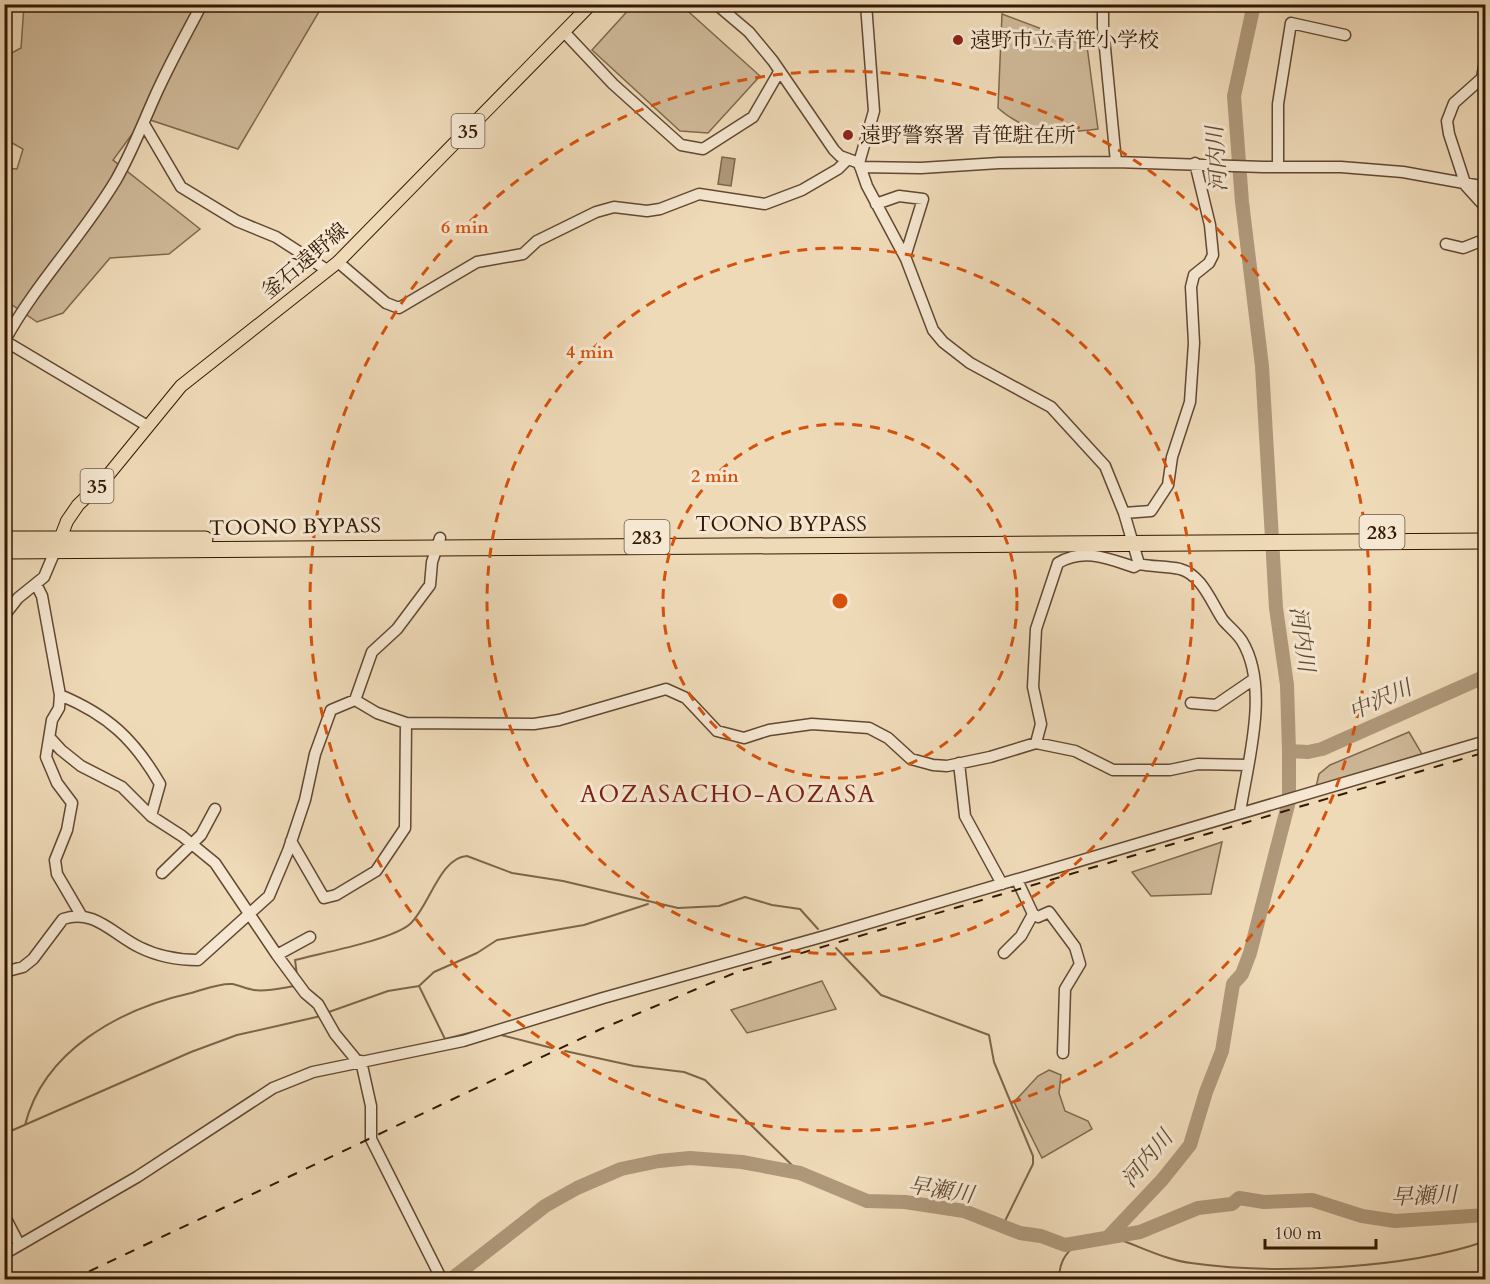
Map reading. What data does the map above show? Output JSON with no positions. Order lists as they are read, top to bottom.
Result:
{
  "streets": {
    "highway": ["TOONO BYPASS", "283"],
    "main road": ["35", "釜石遠野線"]
  },
  "crossings": [
    ["釜石遠野線", "TOONO BYPASS"]
  ],
  "districts": ["AOZASACHO-AOZASA"],
  "water": ["河内川", "中沢川", "早瀬川"],
  "places": ["遠野市立青笹小学校", "遠野警察署 青笹駐在所"],
  "scale_bar": "100 m",
  "rings": ["6 min", "4 min", "2 min"]
}
